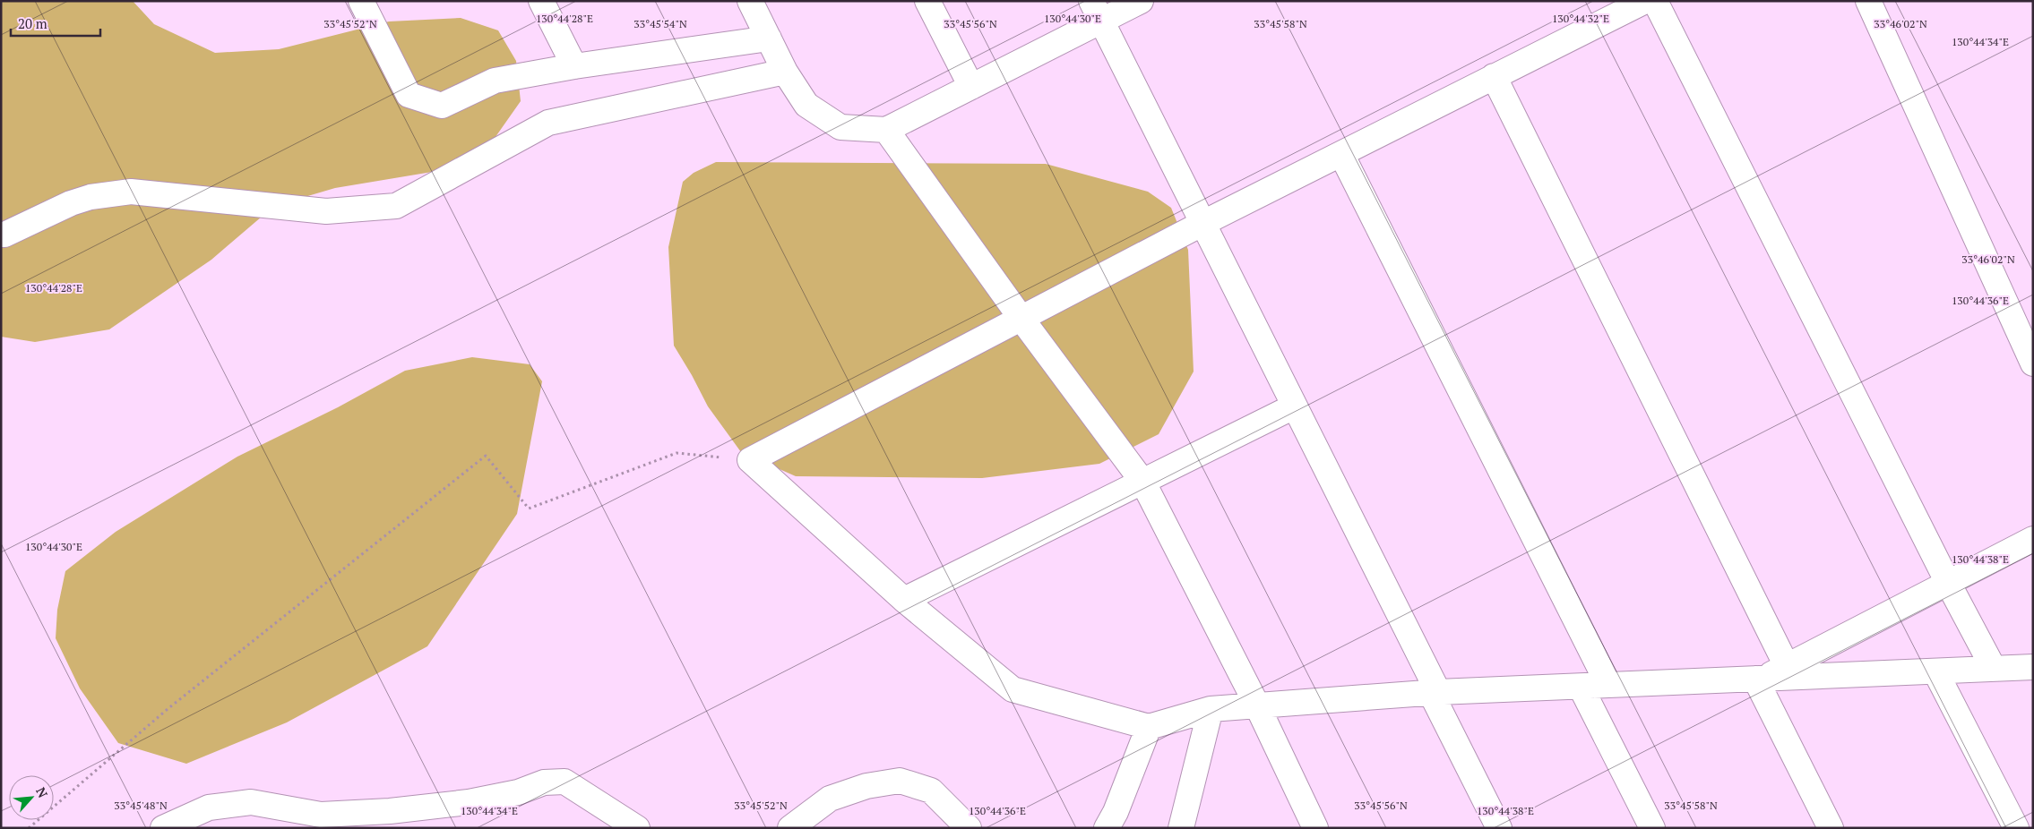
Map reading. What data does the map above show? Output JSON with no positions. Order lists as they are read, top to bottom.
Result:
{
  "scale_bar": "20 m",
  "north": "top right",
  "coordinates": [
    "130°44'28\"E",
    "130°44'30\"E",
    "130°44'32\"E",
    "33°45'52\"N",
    "33°45'54\"N",
    "33°45'56\"N",
    "33°45'58\"N",
    "33°46'02\"N",
    "130°44'34\"E",
    "130°44'36\"E",
    "130°44'38\"E",
    "33°45'48\"N"
  ]
}
